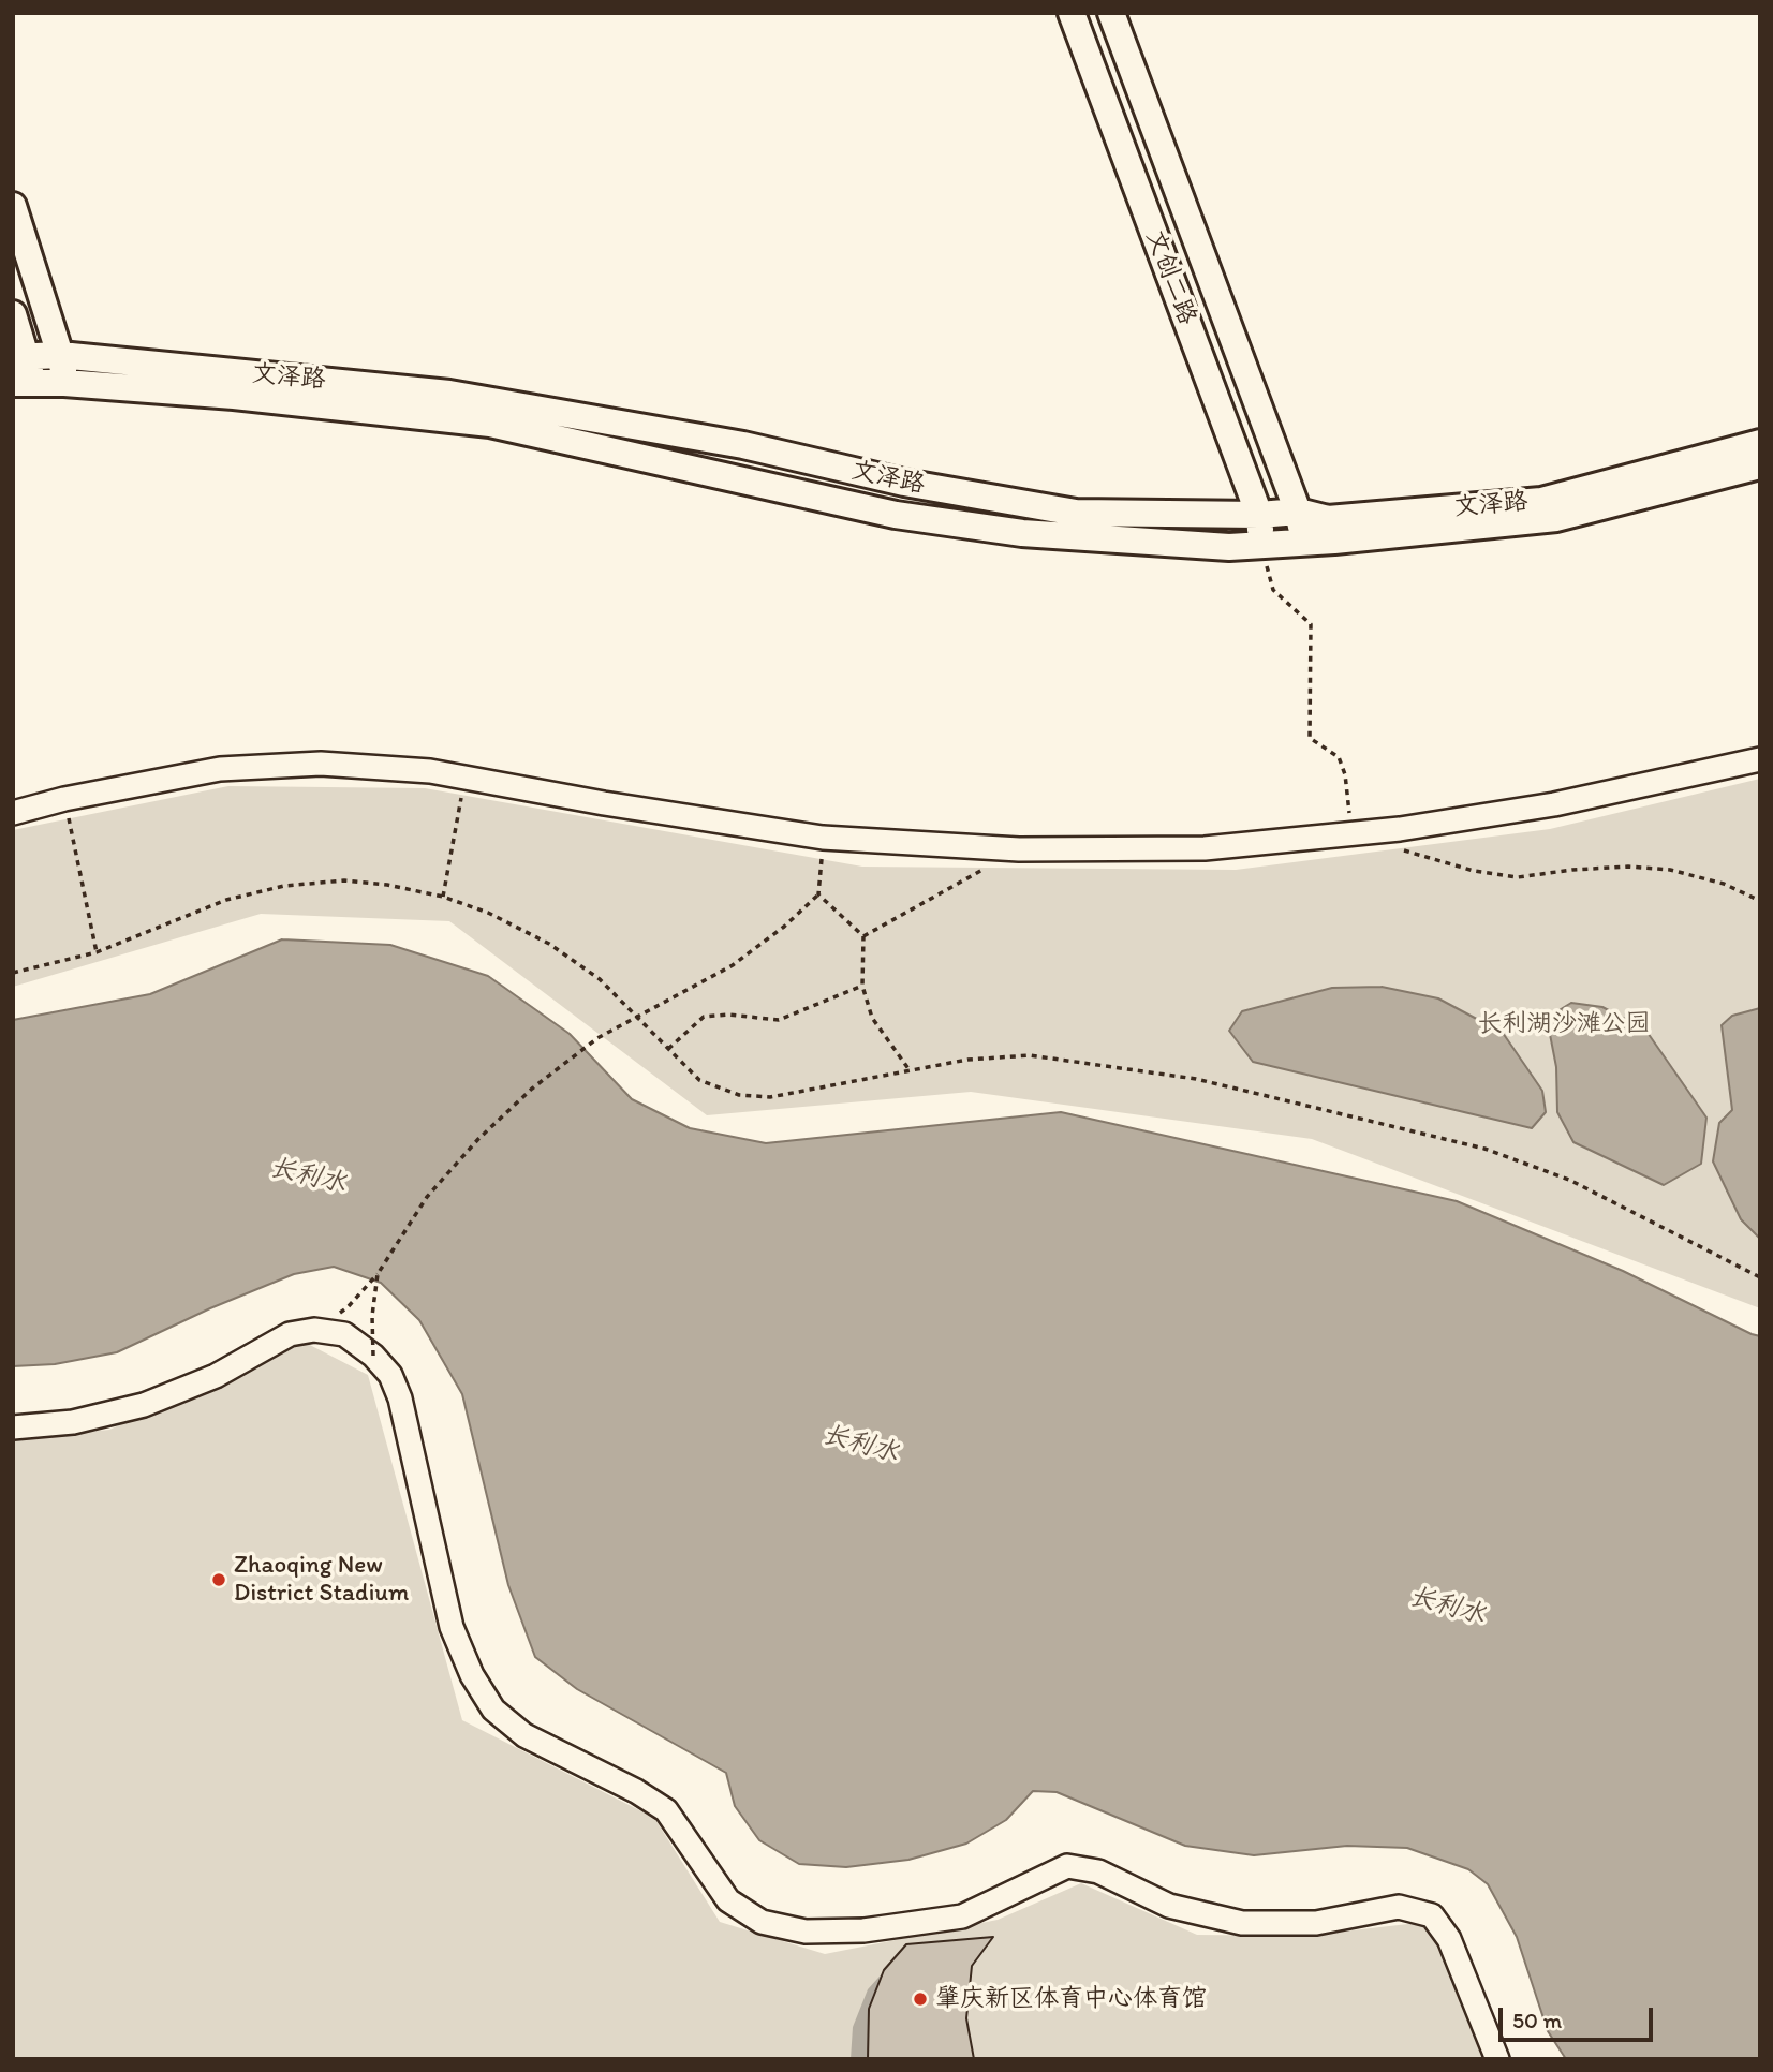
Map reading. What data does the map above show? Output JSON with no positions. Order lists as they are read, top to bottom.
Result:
{
  "streets": {
    "street": ["文创二路", "文泽路"]
  },
  "crossings": [
    ["文创二路", "文泽路"]
  ],
  "water": ["长利水"],
  "parks": ["长利湖沙滩公园"],
  "places": ["Zhaoqing New District Stadium", "肇庆新区体育中心体育馆"],
  "scale_bar": "50 m"
}
